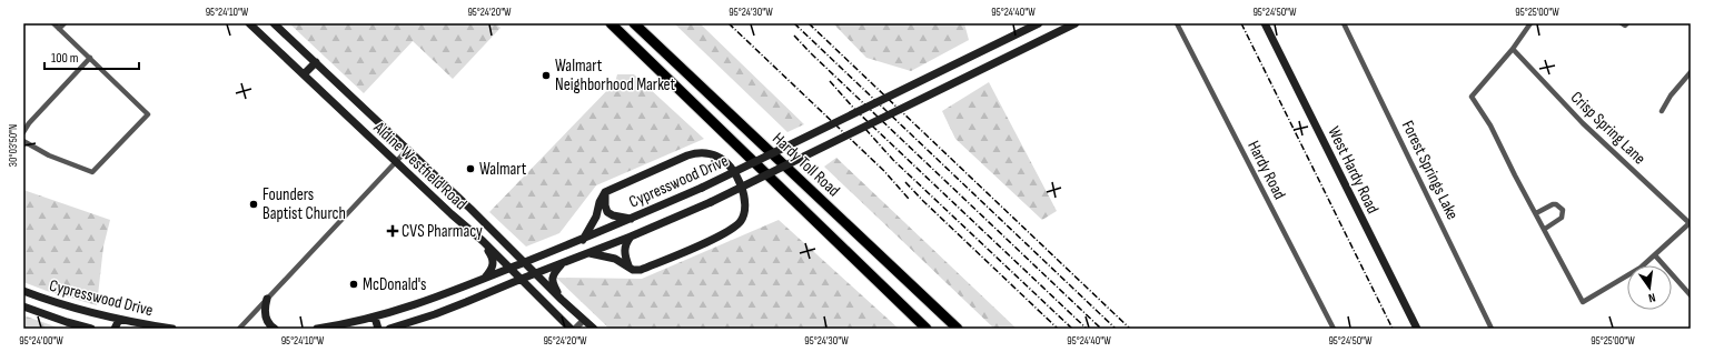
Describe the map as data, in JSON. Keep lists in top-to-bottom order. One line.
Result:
{"streets":{"highway":["Hardy Toll Road"],"main road":["Aldine Westfield Road","West Hardy Road","Cypresswood Drive"],"street":["Crisp Spring Lane","Hardy Road","Forest Springs Lake"]},"crossings":[["Aldine Westfield Road","Cypresswood Drive"]],"places":{"other":["Walmart Neighborhood Market","Walmart","Founders Baptist Church","McDonald's"],"health":["CVS Pharmacy"]},"scale_bar":"100 m","north":"bottom","coordinates":["95°24'10\"W","95°24'20\"W","95°24'30\"W","95°24'40\"W","95°24'50\"W","95°25'00\"W","30°03'50\"N","95°24'00\"W"]}
